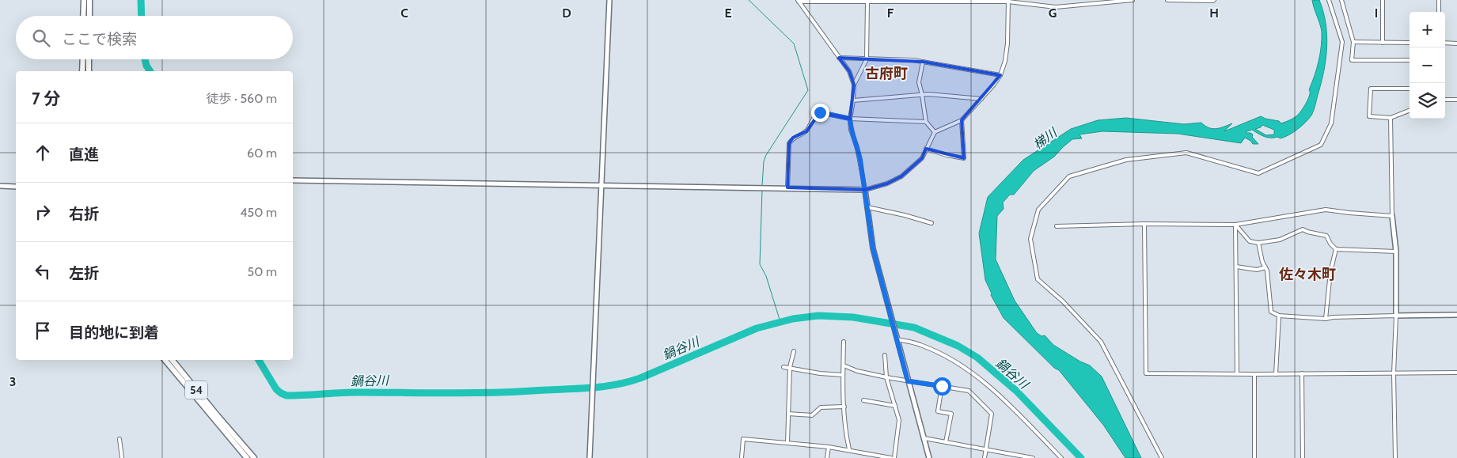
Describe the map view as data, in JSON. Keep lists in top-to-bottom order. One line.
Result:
{"streets":{"main road":["54"]},"districts":["古府町","佐々木町"],"water":["梯川","鍋谷川"],"page":{"map_buttons":["+","−"],"search":"ここで検索","heading":["7 分","徒歩 · 560 m"],"list":[["直進","60 m"],["右折","450 m"],["左折","50 m"],"目的地に到着"]},"grid":{"columns":["C","D","E","F","G","H","I"],"rows":["3"]}}
